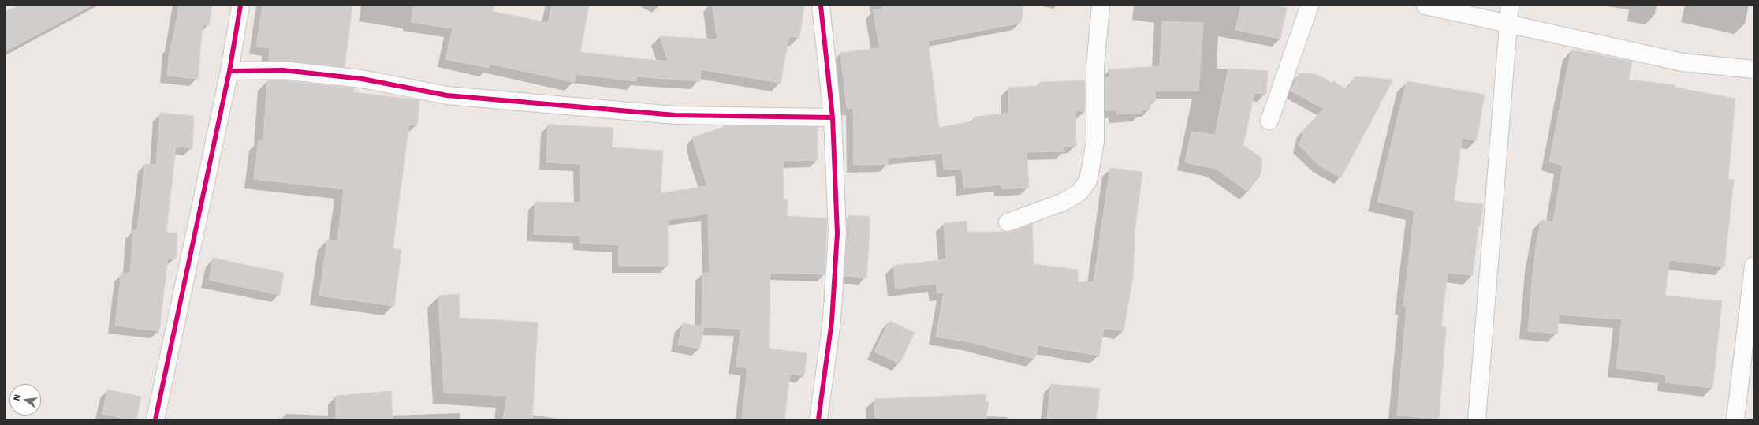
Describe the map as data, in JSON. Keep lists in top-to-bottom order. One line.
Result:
{"north":"left"}
